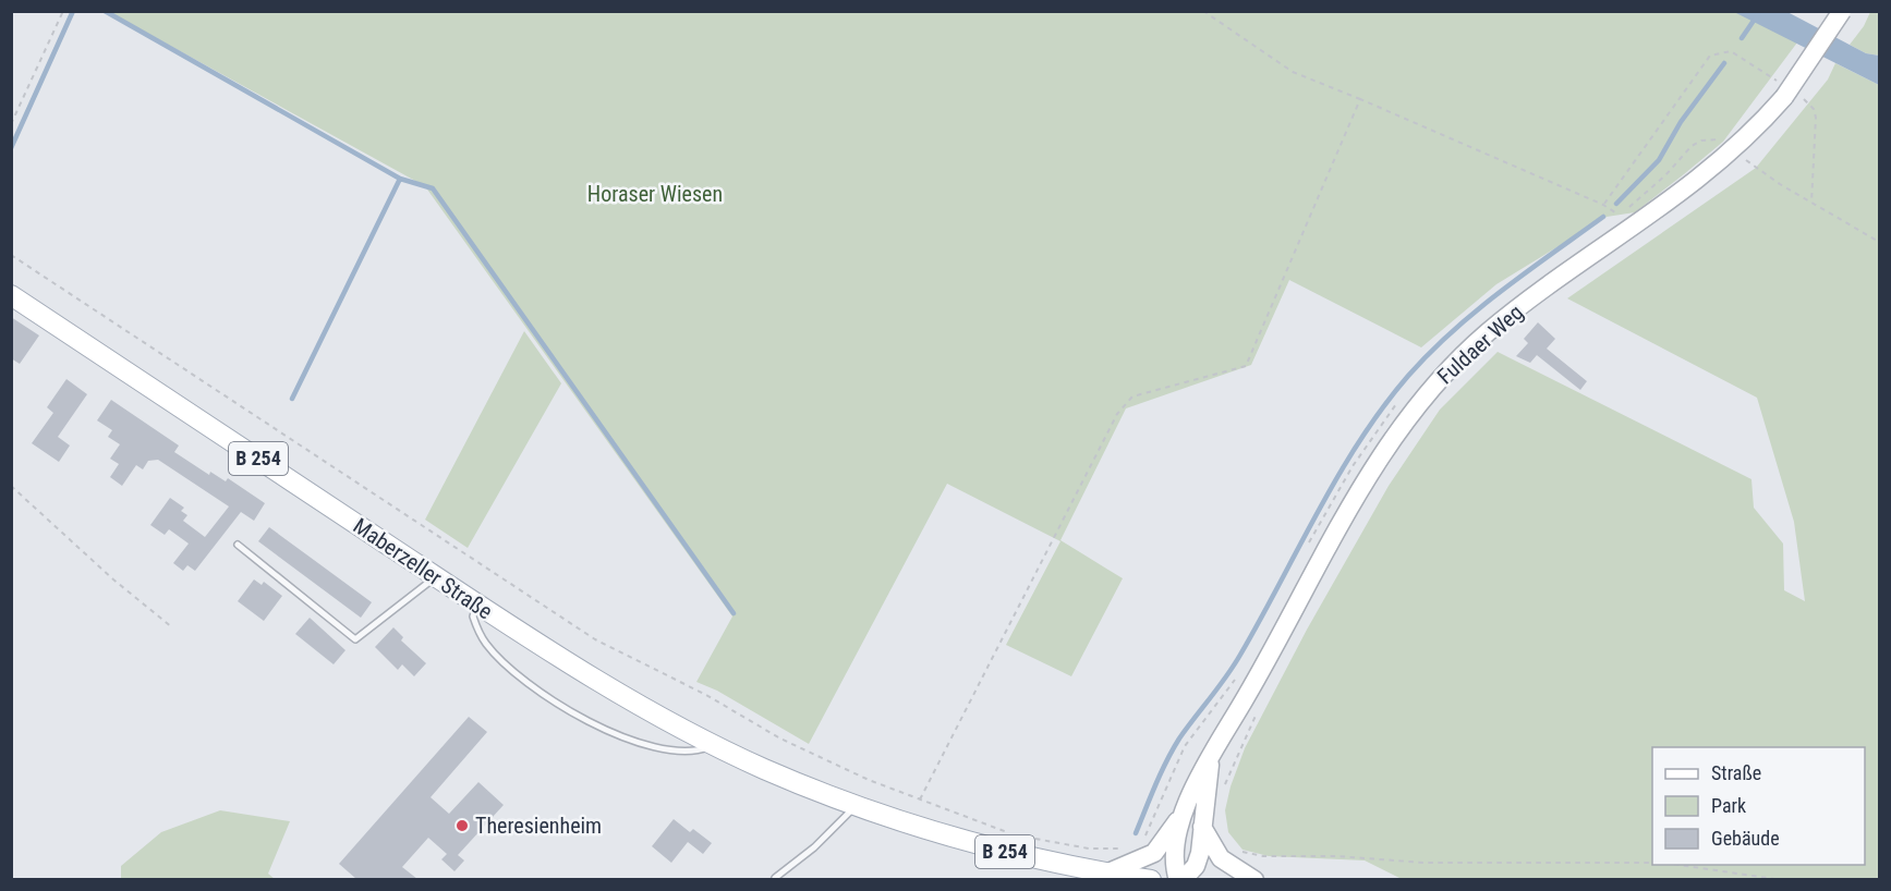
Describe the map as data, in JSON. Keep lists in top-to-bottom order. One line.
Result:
{"streets":{"main road":["Fuldaer Weg","B 254","Maberzeller Straße"]},"parks":["Horaser Wiesen"],"places":["Theresienheim"],"legend":["Straße","Park","Gebäude"]}
